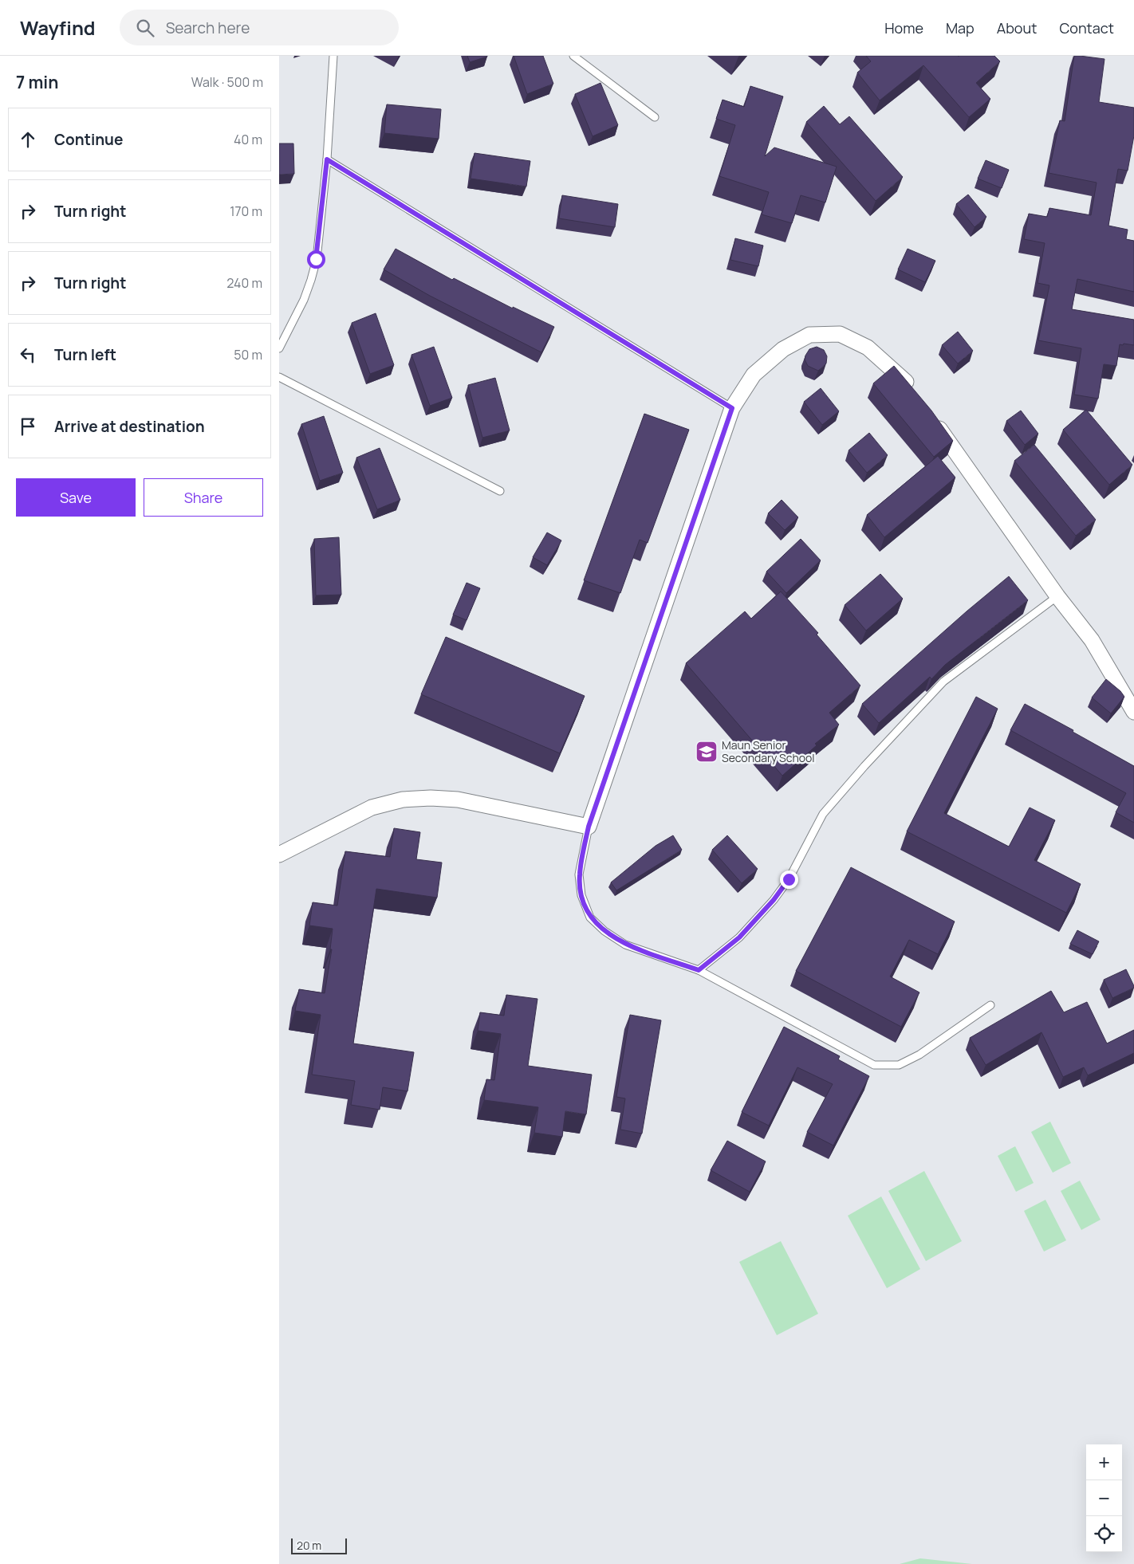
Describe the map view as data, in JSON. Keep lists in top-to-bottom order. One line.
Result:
{"places":{"school or university":["Maun Senior Secondary School"]},"scale_bar":"20 m","page":{"header":"Wayfind","search":"Search here","nav":["Home","Map","About","Contact"],"heading":["7 min","Walk · 500 m"],"list":[["Continue","40 m"],["Turn right","170 m"],["Turn right","240 m"],["Turn left","50 m"],"Arrive at destination"],"buttons":["Save","Share"],"map_buttons":["+","−"],"scale":"20 m"}}
